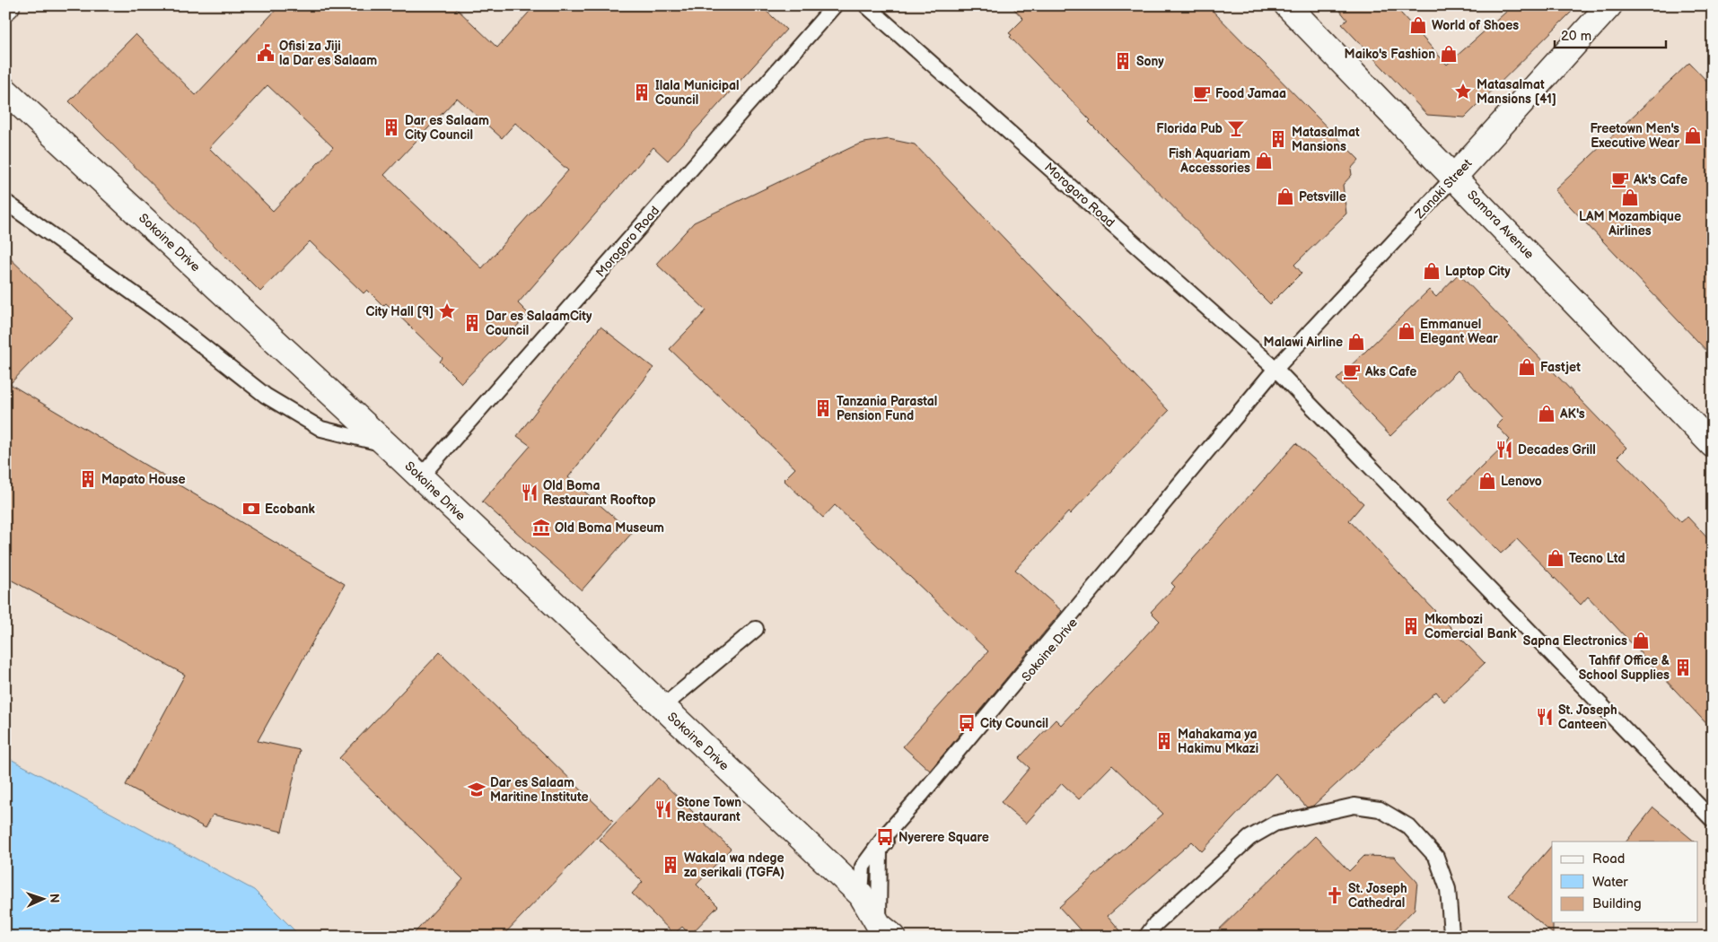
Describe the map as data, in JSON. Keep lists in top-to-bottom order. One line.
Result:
{"streets":{"street":["Zanaki Street","Samora Avenue","Sokoine Drive"],"lane":["Morogoro Road"]},"crossings":[["Zanaki Street","Morogoro Road"],["Zanaki Street","Samora Avenue"],["Morogoro Road","Sokoine Drive"]],"places":{"shop":["World of Shoes","Maiko's Fashion","Freetown Men's Executive Wear","Fish Aquariam Accessories","Petsville","LAM Mozambique Airlines","Laptop City","Emmanuel Elegant Wear","Malawi Airline","Fastjet","AK's","Lenovo","Tecno Ltd","Sapna Electronics"],"public building":["Ofisi za Jiji la Dar es Salaam"],"building":["Sony","Ilala Municipal Council","Dar es Salaam City Council","Matasalmat Mansions","Dar es SalaamCity Council","Tanzania Parastal Pension Fund","Mapato House","Mkombozi Comercial Bank","Tahfif Office & School Supplies","Mahakama ya Hakimu Mkazi","Wakala wa ndege za serikali (TGFA)"],"place":["Matasalmat Mansions [41]","City Hall [9]"],"cafe":["Food Jamaa","Ak's Cafe","Aks Cafe"],"bar":["Florida Pub"],"restaurant":["Decades Grill","Old Boma Restaurant Rooftop","St. Joseph Canteen","Stone Town Restaurant"],"bank":["Ecobank"],"museum":["Old Boma Museum"],"bus stop":["City Council","Nyerere Square"],"school or university":["Dar es Salaam Maritine Institute"],"church":["St. Joseph Cathedral"]},"legend":["Road","Water","Building"],"scale_bar":"20 m","north":"right"}
